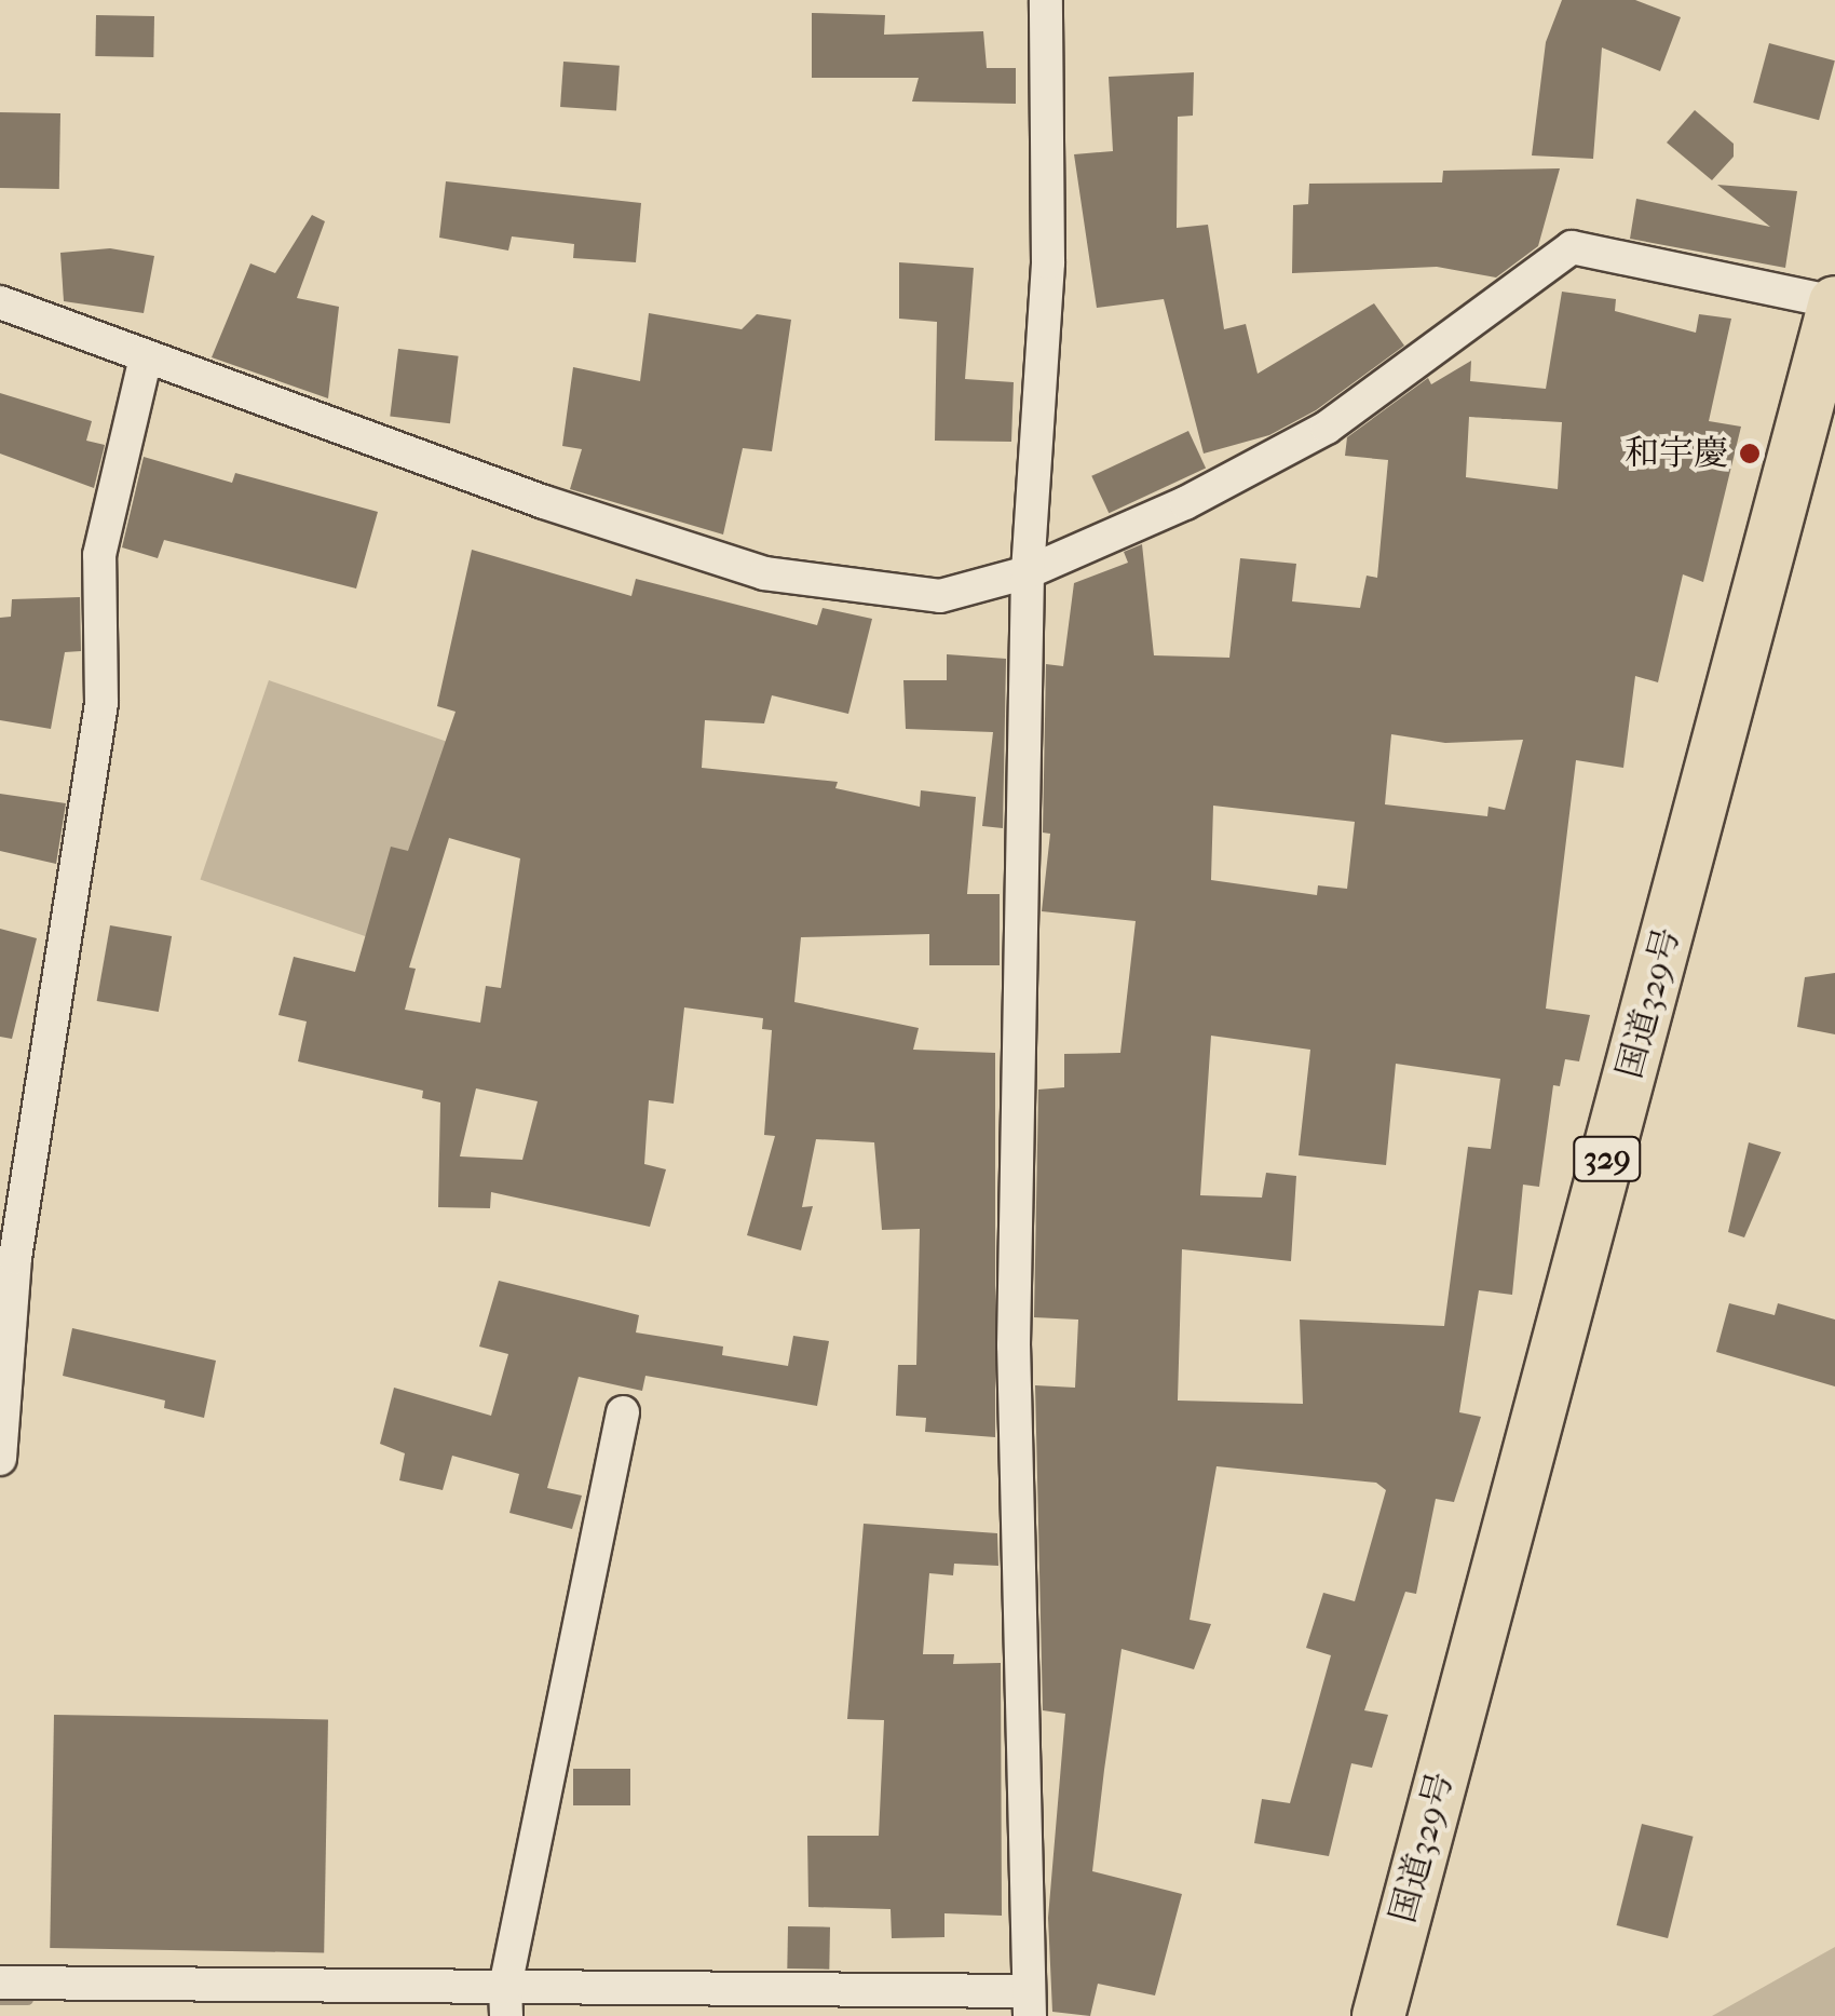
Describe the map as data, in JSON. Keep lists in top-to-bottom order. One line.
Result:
{"streets":{"highway":["国道329号","329"]},"places":["和宇慶"]}
